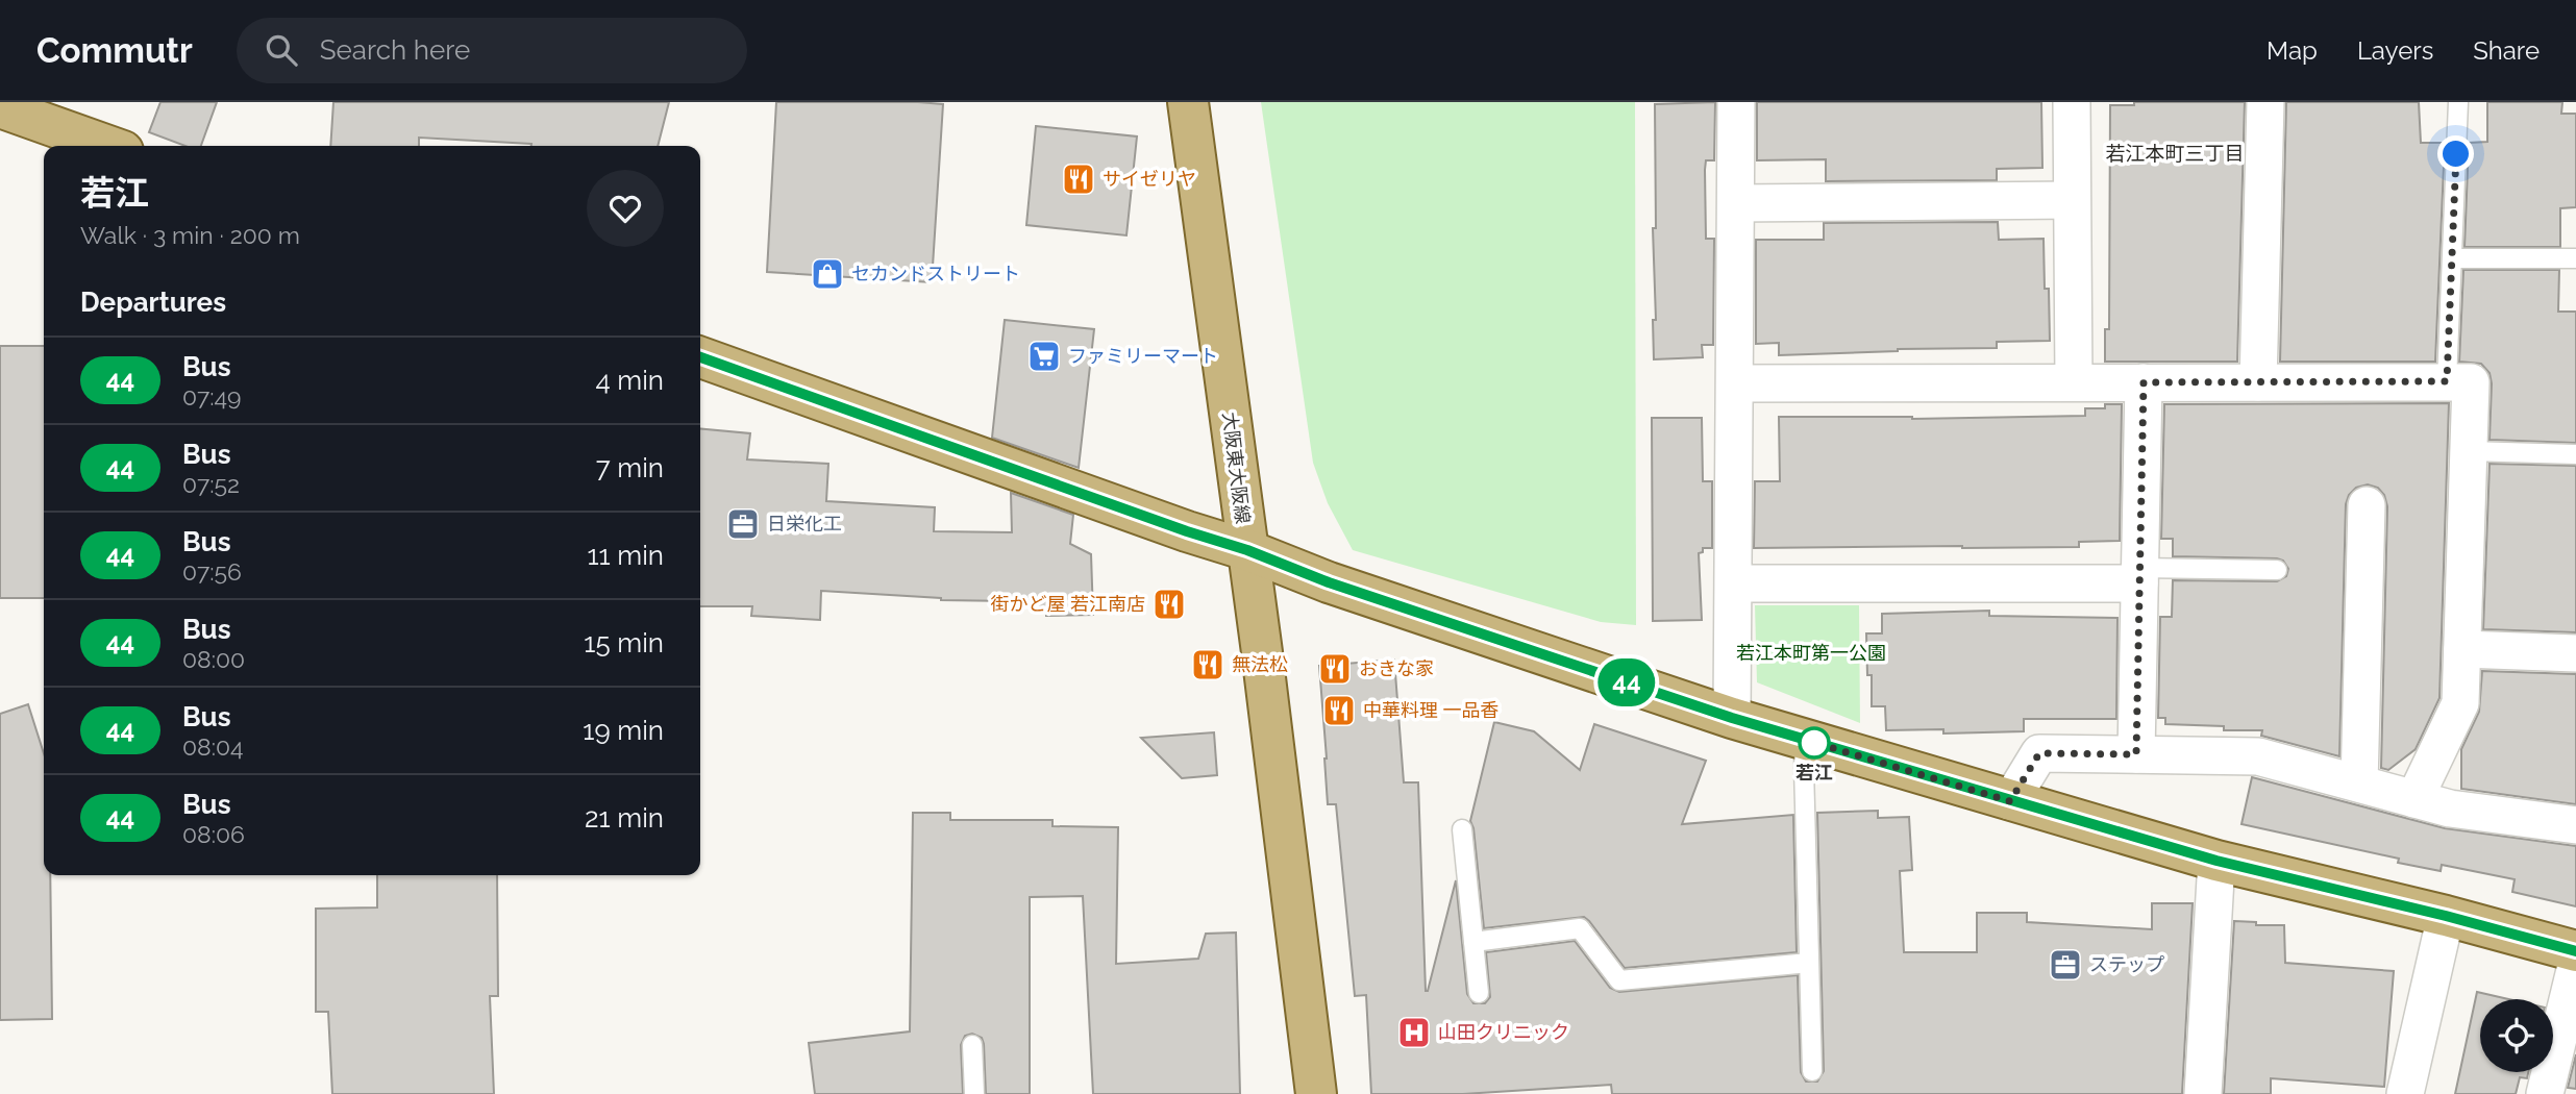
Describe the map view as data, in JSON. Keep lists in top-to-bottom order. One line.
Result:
{"streets":{"main road":["大阪東大阪線"]},"districts":["若江本町三丁目"],"parks":["若江本町第一公園"],"places":{"restaurant":["サイゼリヤ","街かど屋 若江南店","無法松","おきな家","中華料理 一品香"],"shop":["セカンドストリート"],"supermarket":["ファミリーマート"],"office":["日栄化工","ステップ"],"other":["若江"],"hospital":["山田クリニック"]},"lines":["bus line 44"],"page":{"header":"Commutr","search":"Search here","nav":["Map","Layers","Share"],"on_map":"44","heading":[["若江","Walk · 3 min · 200 m"],"Departures"],"list":[{"mark":"44","name":"Bus","note":"07:49","value":"4 min"},{"mark":"44","name":"Bus","note":"07:52","value":"7 min"},{"mark":"44","name":"Bus","note":"07:56","value":"11 min"},{"mark":"44","name":"Bus","note":"08:00","value":"15 min"},{"mark":"44","name":"Bus","note":"08:04","value":"19 min"},{"mark":"44","name":"Bus","note":"08:06","value":"21 min"}]}}
